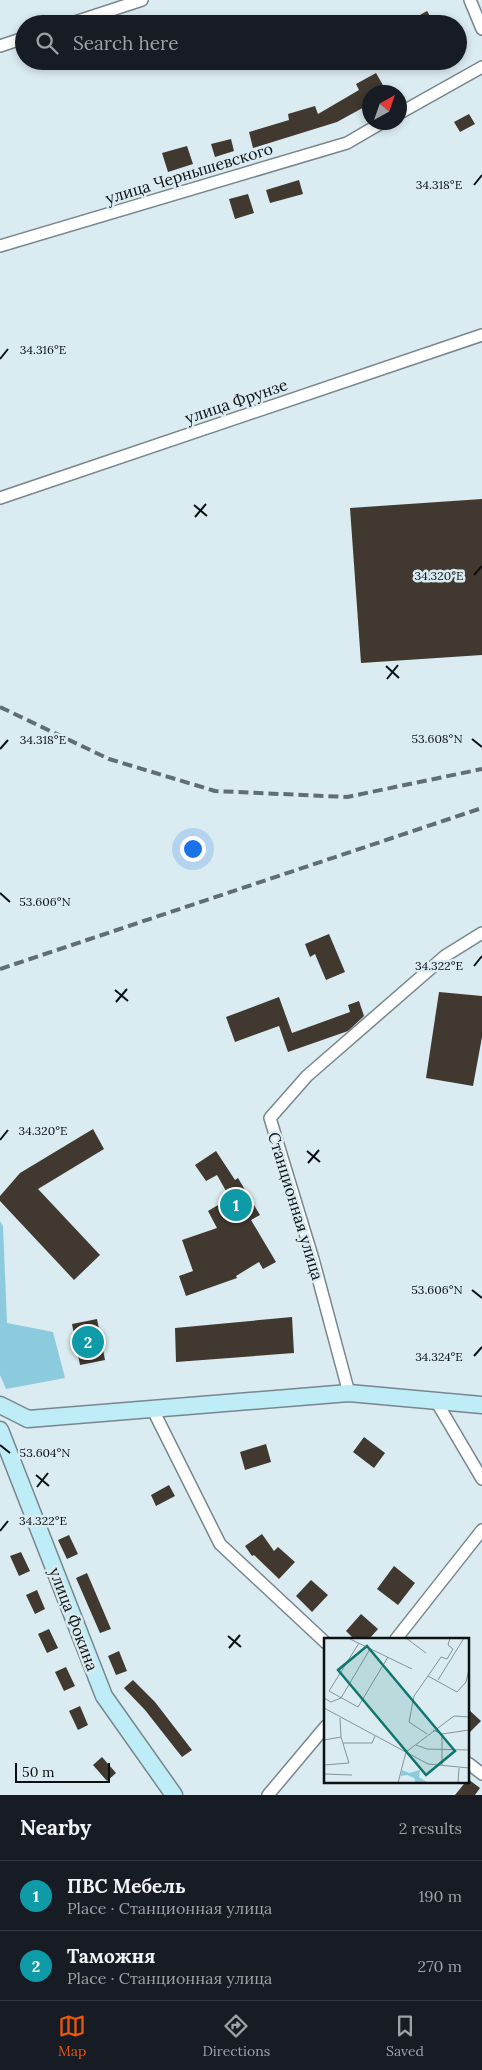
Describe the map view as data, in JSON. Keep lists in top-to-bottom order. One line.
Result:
{"streets":{"street":["улица Чернышевского","улица Фрунзе","Станционная улица","улица Фокина"]},"scale_bar":"50 m","north":"top right","page":{"search":"Search here","pins":["1","2"],"scale":"50 m","heading":["Nearby","2 results"],"list":[{"mark":"1","name":"ПВС Мебель","note":"Place · Станционная улица","value":"190 m"},{"mark":"2","name":"Таможня","note":"Place · Станционная улица","value":"270 m"}],"nav":["Map","Directions","Saved"]},"coordinates":["34.318°E","34.316°E","34.320°E","53.608°N","53.606°N","34.322°E","34.324°E","53.604°N"]}
